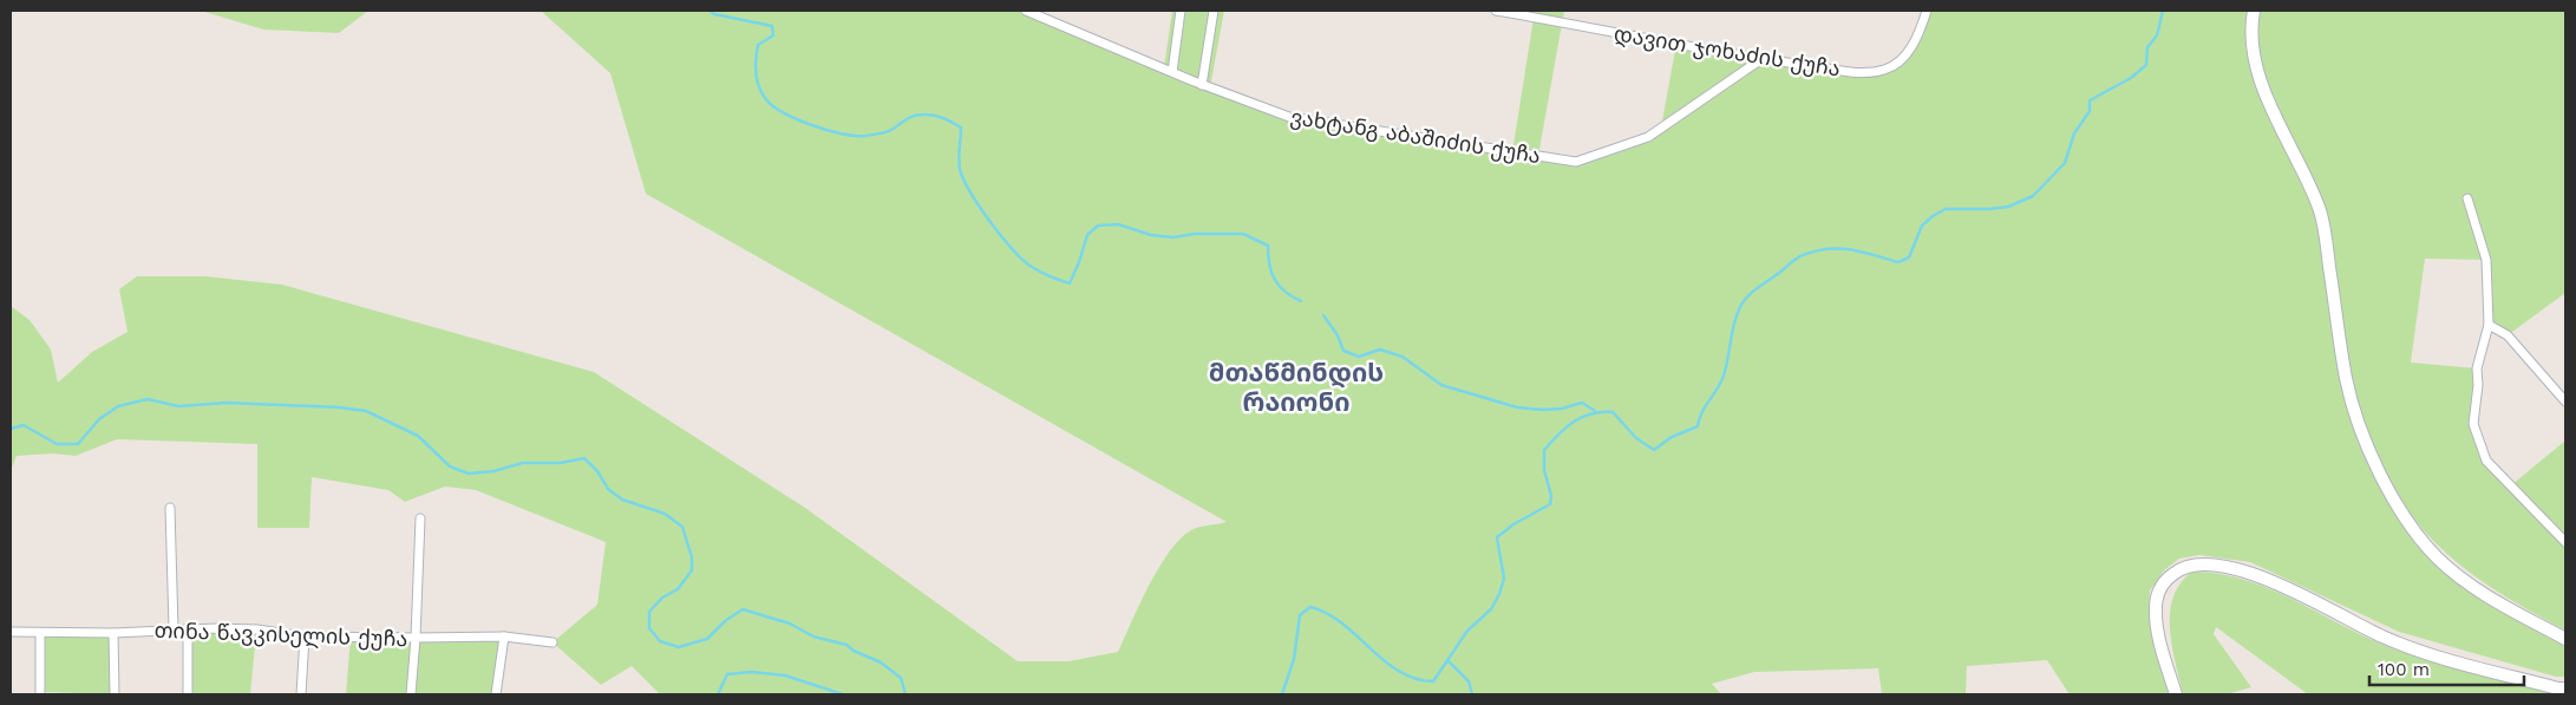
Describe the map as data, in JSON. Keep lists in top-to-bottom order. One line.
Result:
{"streets":{"street":["დავით ჯოხაძის ქუჩა","ვახტანგ აბაშიძის ქუჩა","თინა წავკისელის ქუჩა"]},"crossings":[["დავით ჯოხაძის ქუჩა","ვახტანგ აბაშიძის ქუჩა"]],"districts":["მთაწმინდის რაიონი"],"scale_bar":"100 m"}
